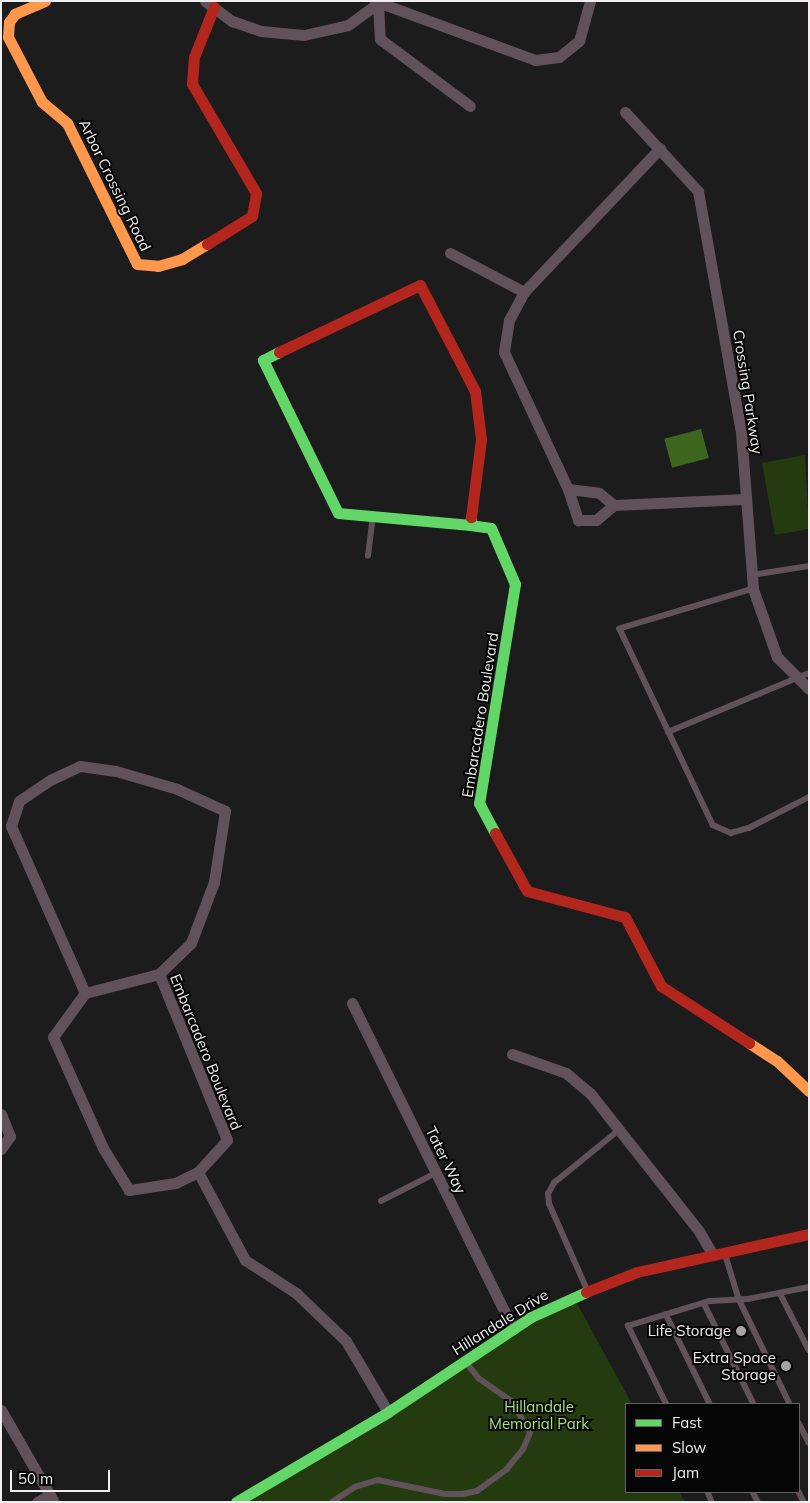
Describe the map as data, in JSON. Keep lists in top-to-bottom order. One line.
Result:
{"streets":{"street":["Arbor Crossing Road","Crossing Parkway","Embarcadero Boulevard","Tater Way","Hillandale Drive"]},"crossings":[["Tater Way","Hillandale Drive"]],"parks":["Hillandale Memorial Park"],"places":["Life Storage","Extra Space Storage"],"legend":["Fast","Slow","Jam"],"scale_bar":"50 m"}
